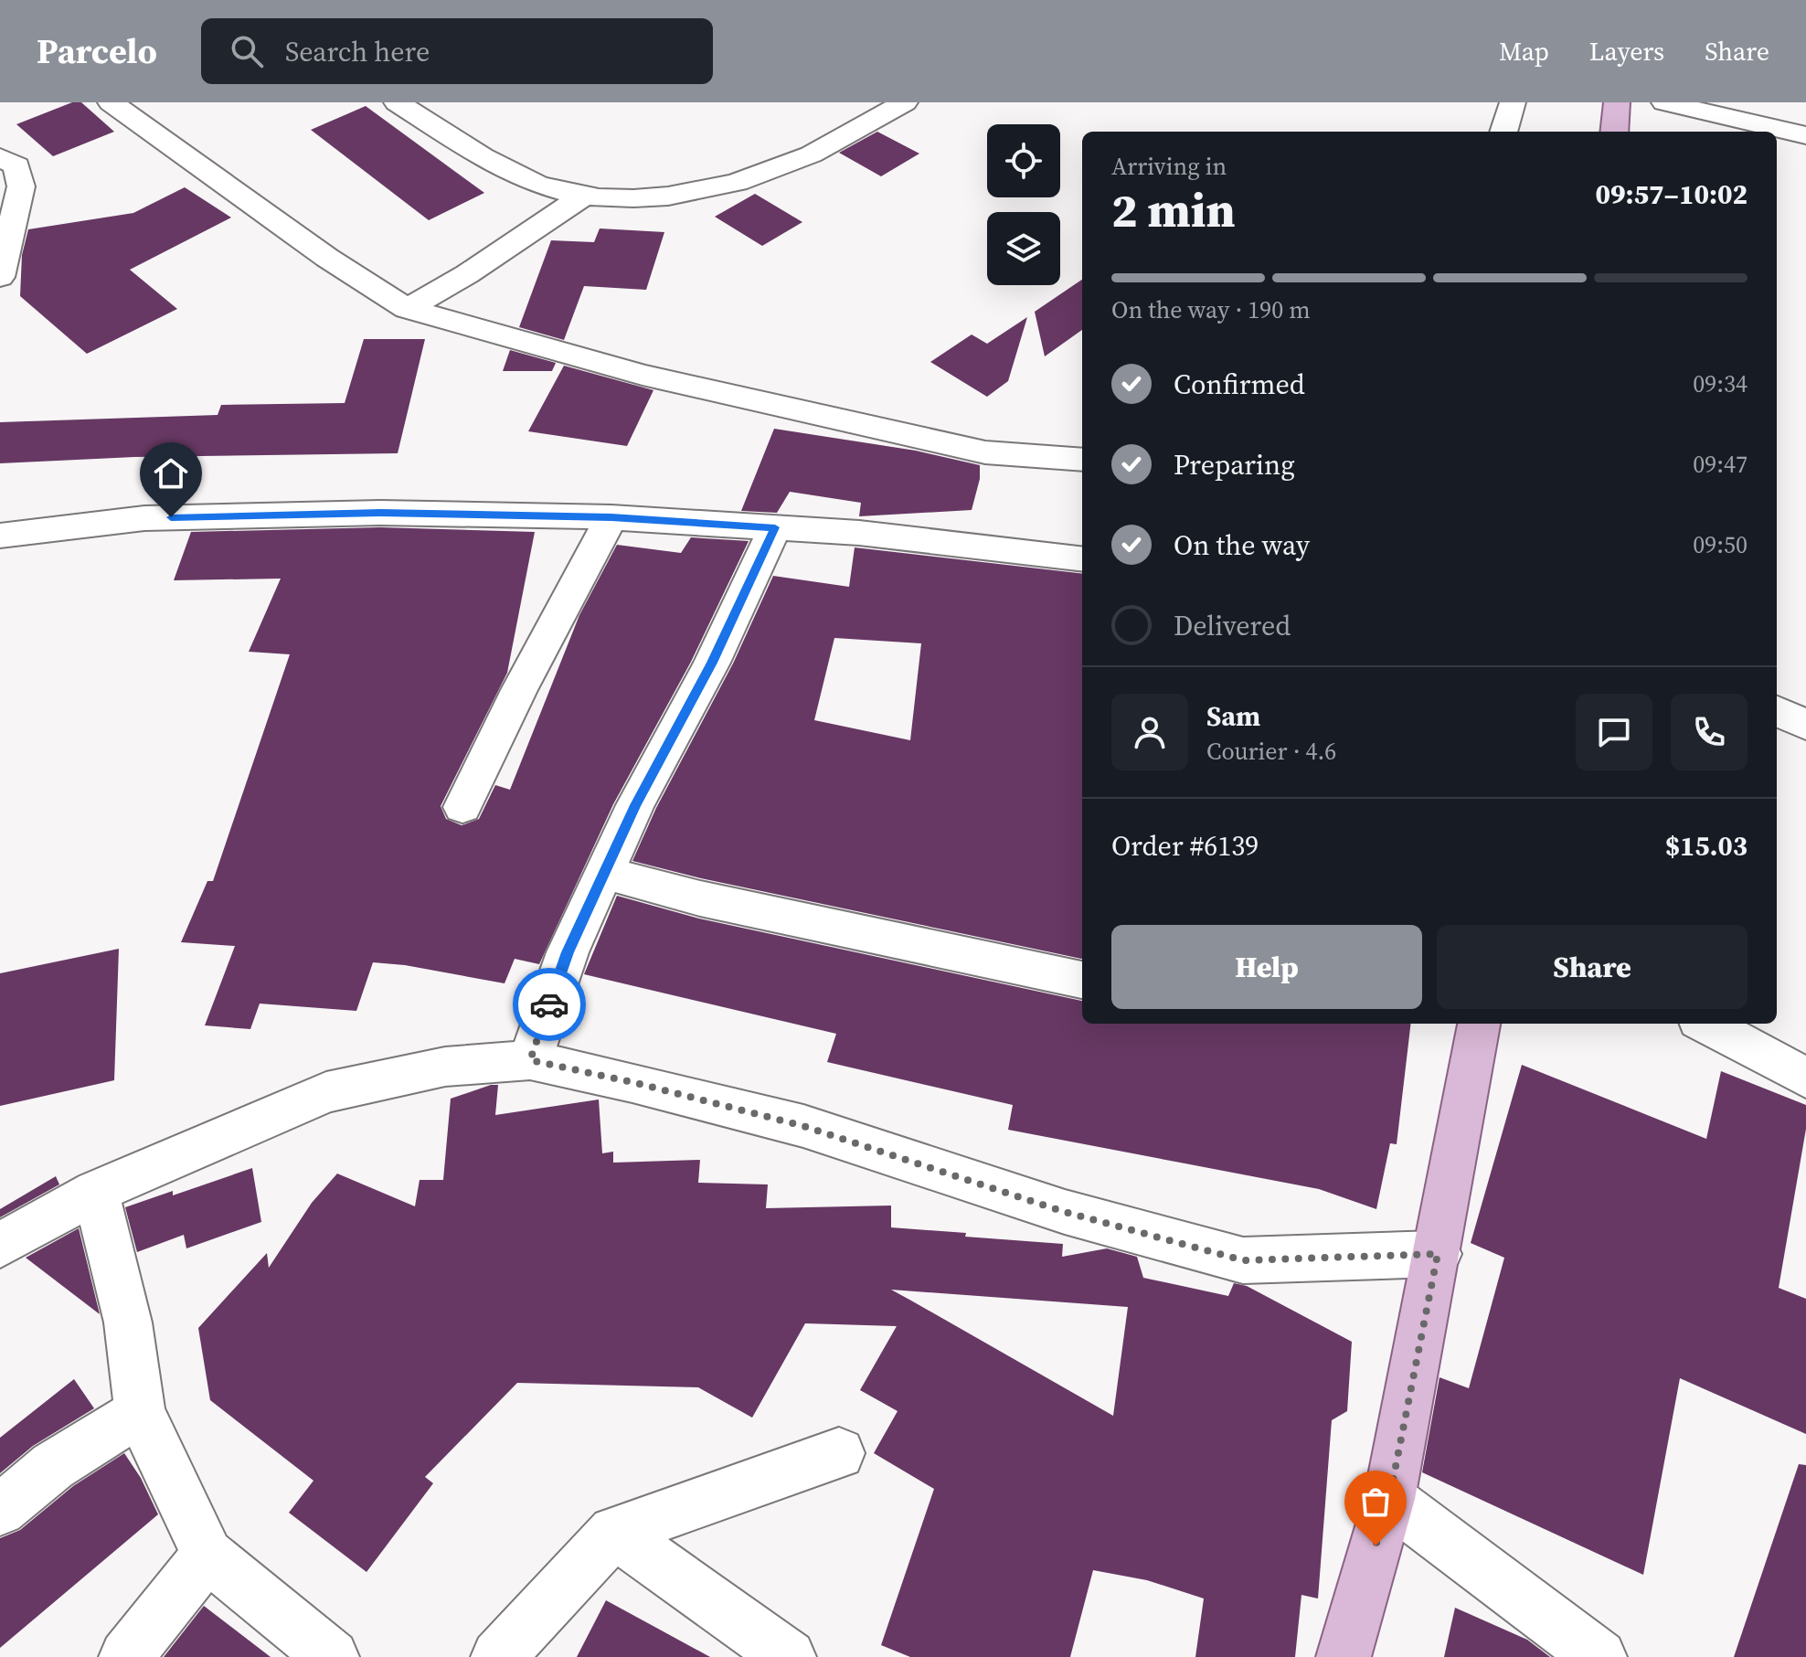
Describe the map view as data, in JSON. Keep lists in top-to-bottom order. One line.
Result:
{"page":{"header":"Parcelo","search":"Search here","nav":["Map","Layers","Share"],"heading":["2 min","Arriving in","09:57–10:02"],"panel":["Sam","Courier · 4.6","Order #6139","$15.03"],"bar":"On the way · 190 m","list":[["Confirmed","09:34"],["Preparing","09:47"],["On the way","09:50"],"Delivered"],"buttons":["Help","Share"]}}
